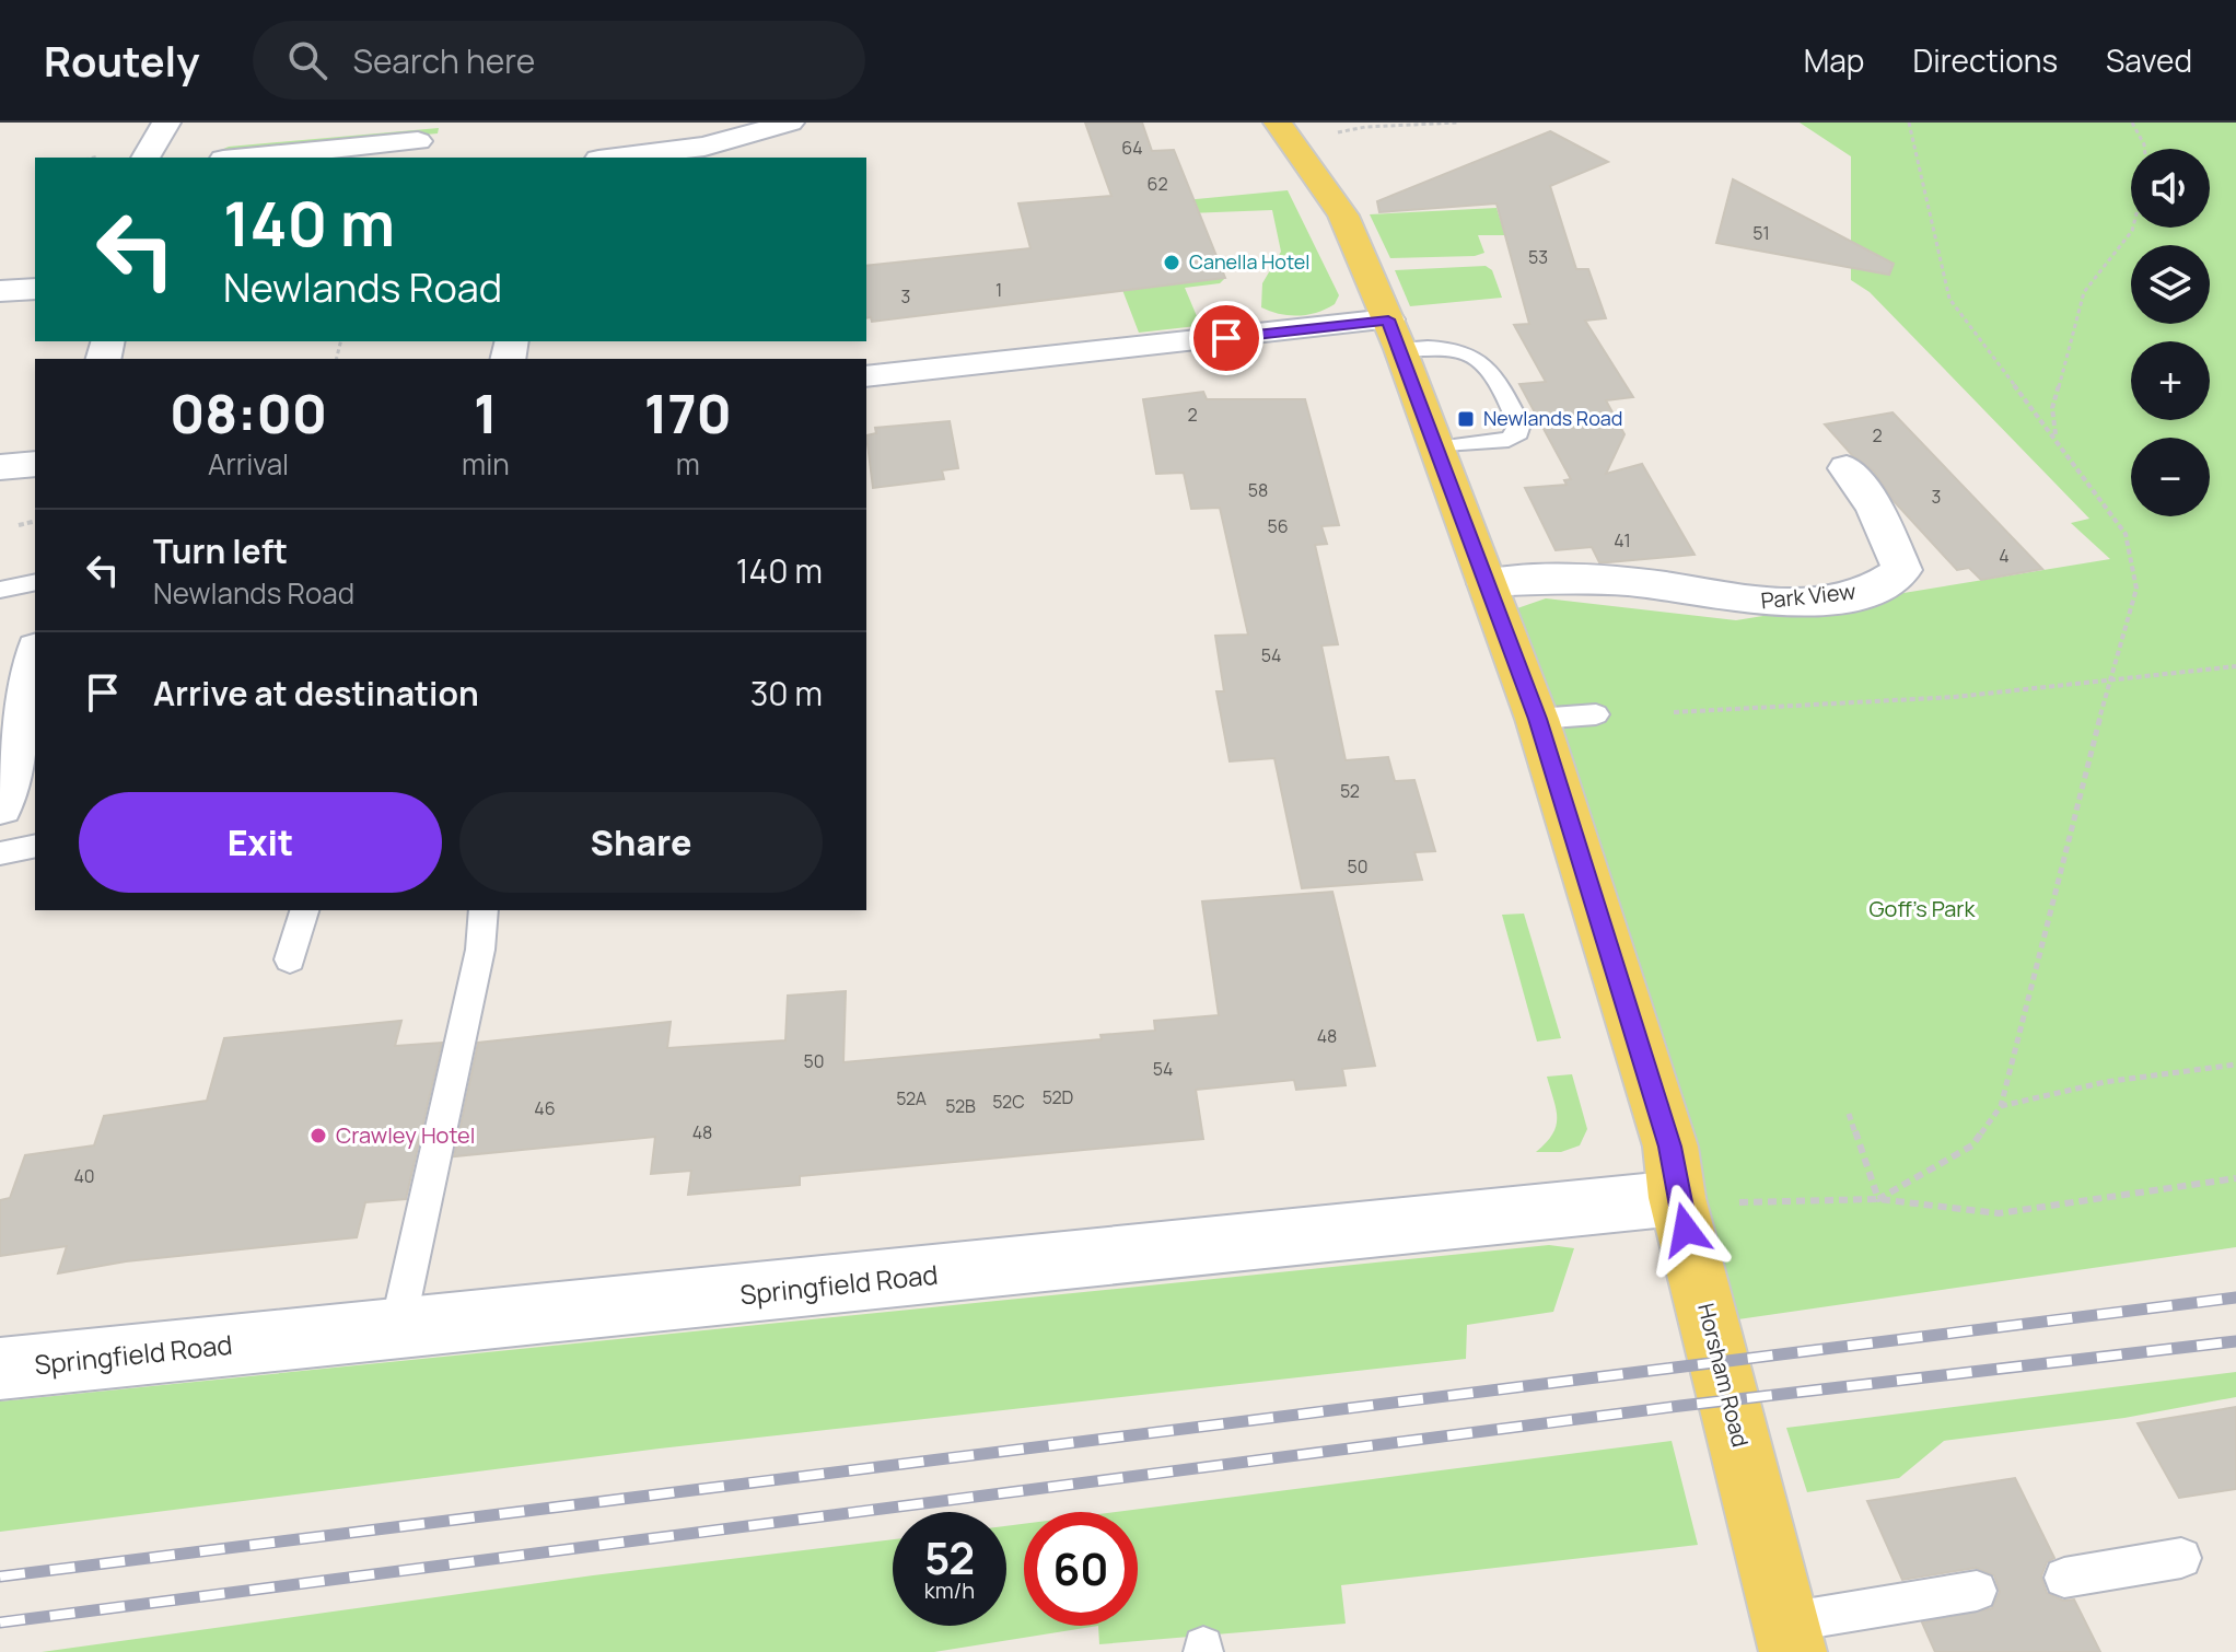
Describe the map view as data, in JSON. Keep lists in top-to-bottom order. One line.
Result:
{"streets":{"main road":["Horsham Road"],"street":["Park View","Springfield Road"]},"crossings":[["Park View","Horsham Road"],["Springfield Road","Horsham Road"]],"parks":["Goff's Park"],"places":{"other":["Canella Hotel","Crawley Hotel"],"transit":["Newlands Road"]},"house_numbers":["64","62","51","53","1","3","2","2","58","3","56","41","4","54","52","50","48","50","54","52D","52A","52C","52B","46","48","40"],"page":{"header":"Routely","search":"Search here","nav":["Map","Directions","Saved"],"map_buttons":["+","−"],"turn":["140 m","Newlands Road"],"eta":["08:00","Arrival","1","min","170","m"],"list":[{"name":"Turn left","note":"Newlands Road","value":"140 m"},{"name":"Arrive at destination","value":"30 m"}],"buttons":["Exit","Share"],"speed":"52 km/h","limit":"60"}}
